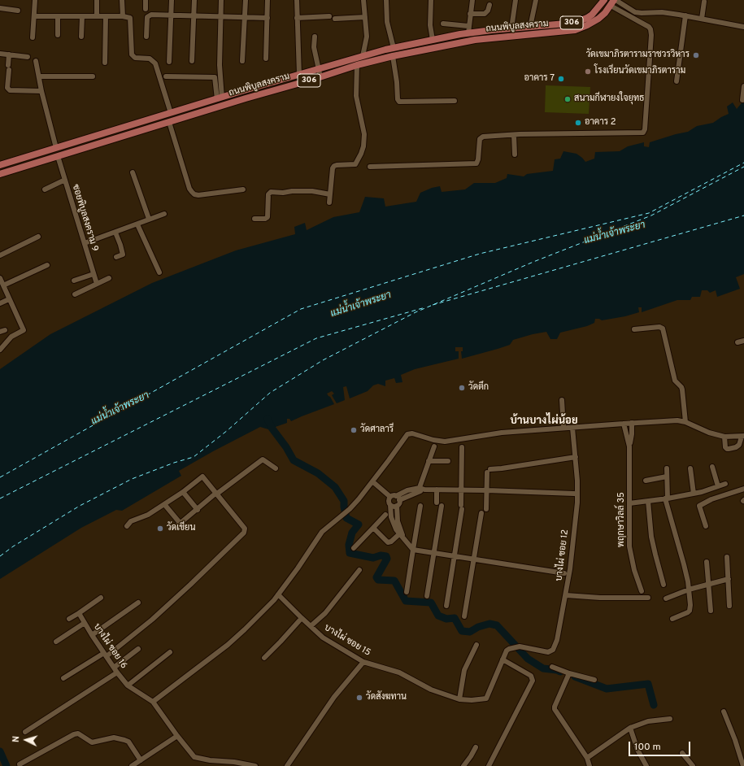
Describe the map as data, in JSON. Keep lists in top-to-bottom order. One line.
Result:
{"streets":{"main road":["306","ถนนพิบูลสงคราม"],"street":["ซอยพิบูลสงคราม 9","พฤกษาวิลล์ 35","บางไผ่ ซอย 12","บางไผ่ ซอย 15","บางไผ่ ซอย 16"]},"crossings":[["ถนนพิบูลสงคราม","ซอยพิบูลสงคราม 9"],["บางไผ่ ซอย 12","บางไผ่ ซอย 15"]],"districts":["บ้านบางไผ่น้อย"],"water":["แม่น้ำเจ้าพระยา"],"places":["วัดเขมาภิรตารามราชวรวิหาร","โรงเรียนวัดเขมาภิรตาราม","อาคาร 7","สนามกีฬายงใจยุทธ","อาคาร 2","วัดตึก","วัดศาลารี","วัดเขียน","วัดสังฆทาน"],"scale_bar":"100 m","north":"left"}
